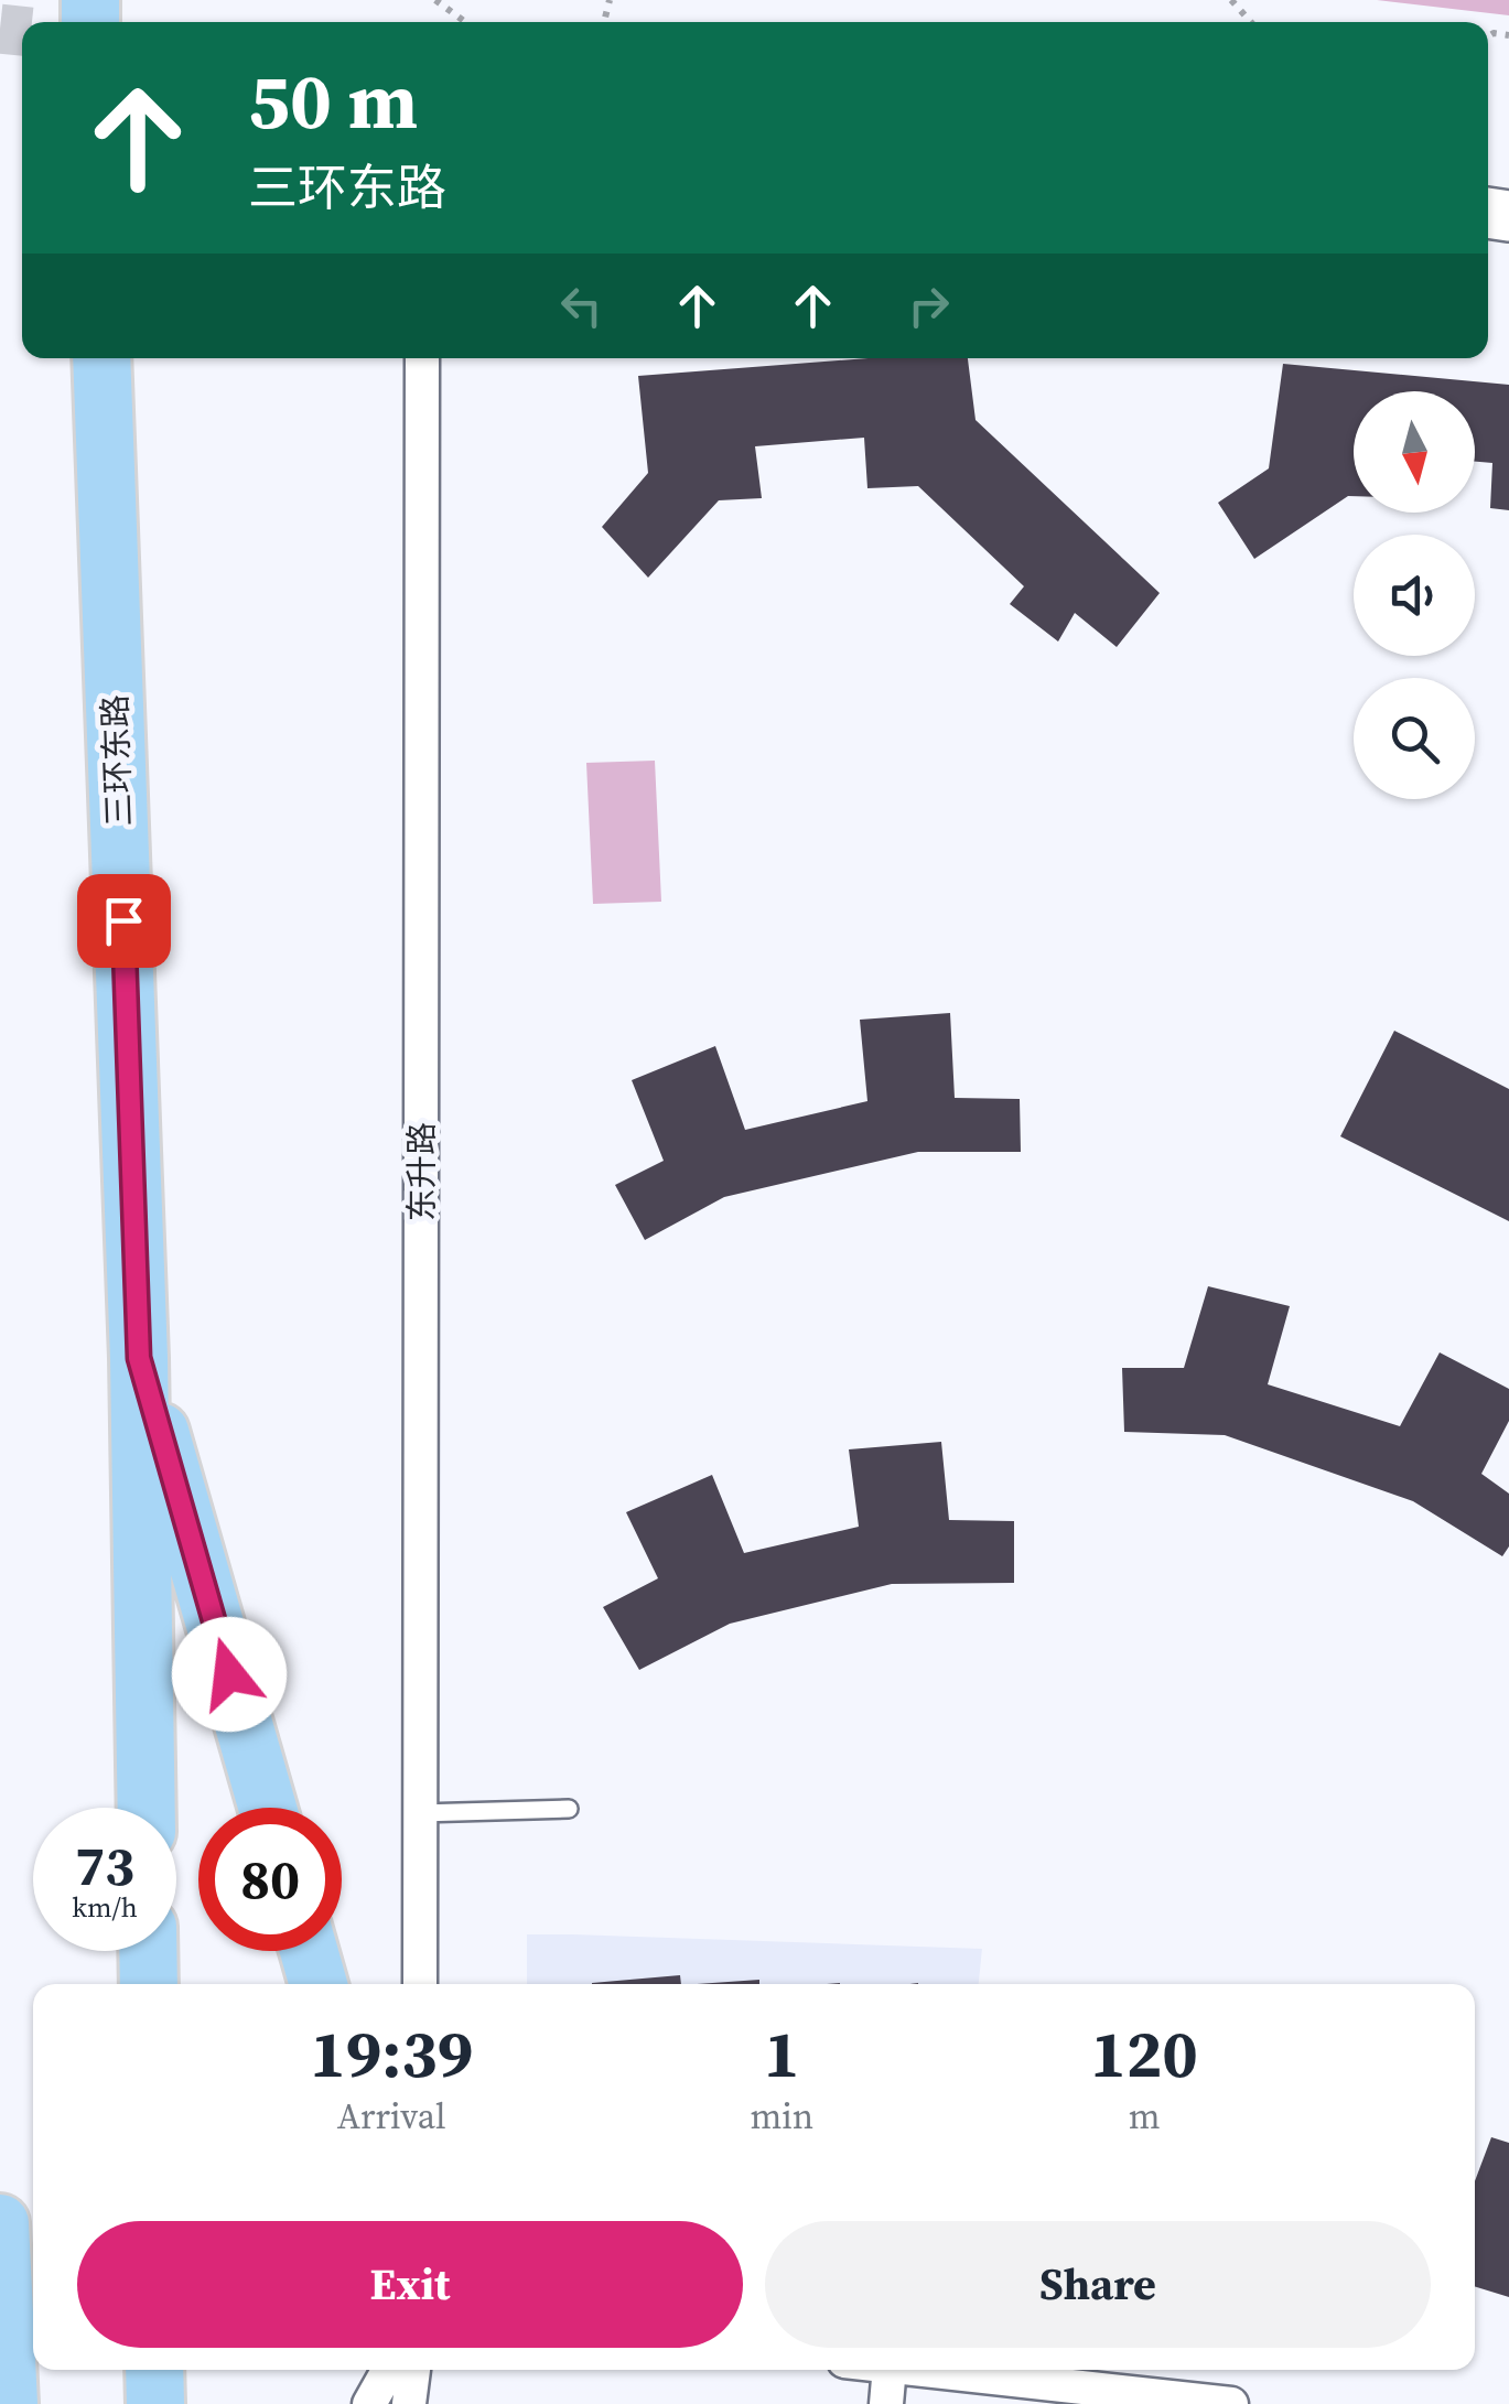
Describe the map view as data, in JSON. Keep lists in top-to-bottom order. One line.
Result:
{"streets":{"highway":["三环东路"],"street":["东升路"]},"north":"bottom","page":{"turn":["50 m","三环东路"],"speed":"73 km/h","limit":"80","eta":["19:39","Arrival","1","min","120","m"],"buttons":["Exit","Share"]}}
